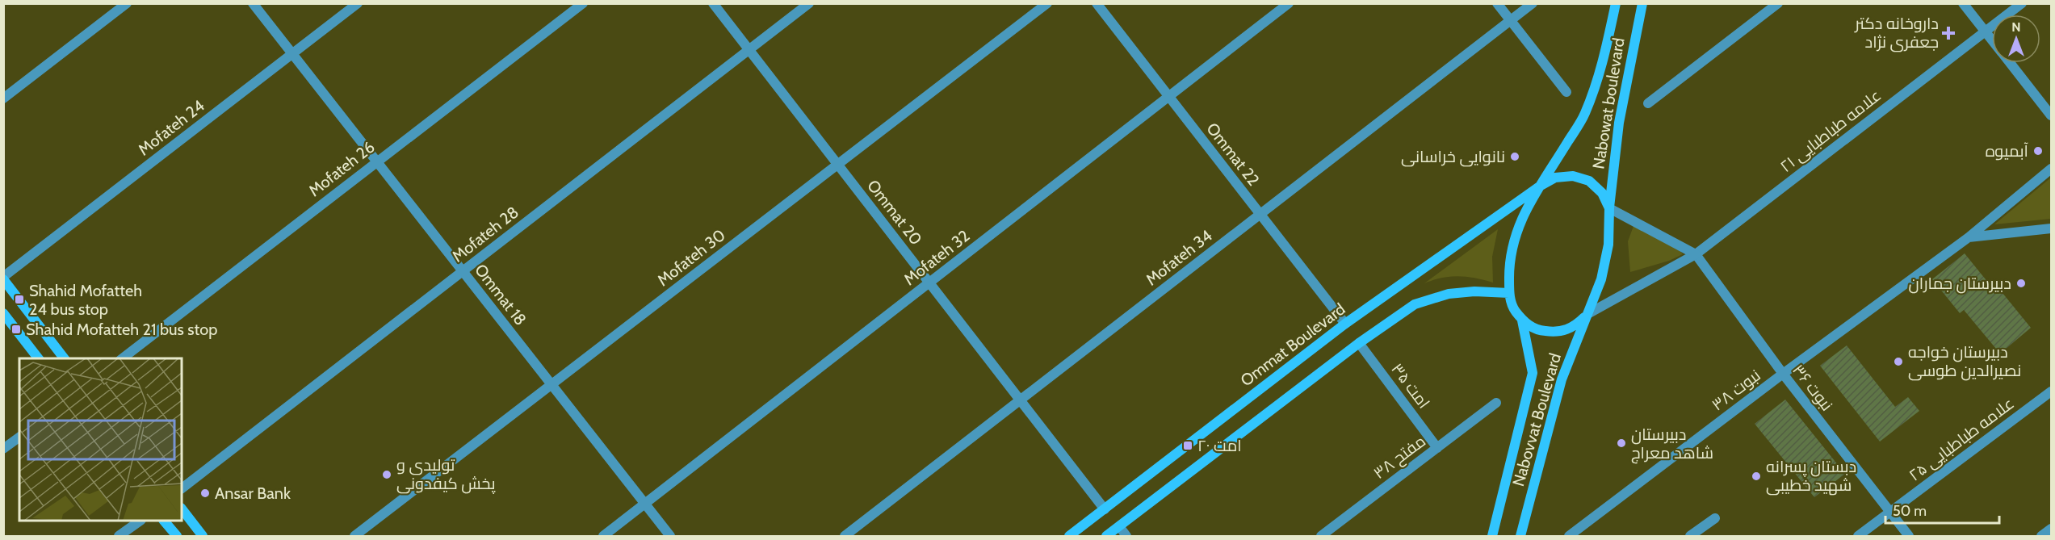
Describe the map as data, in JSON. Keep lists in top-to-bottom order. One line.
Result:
{"streets":{"main road":["Nabowat boulevard","Ommat Boulevard","Nabovvat Boulevard"],"street":["Mofateh 24","علامه طباطبایی ۲۱","Ommat 22","Mofateh 26","Ommat 20","Mofateh 28","Mofateh 30","Mofateh 32","Mofateh 34","Ommat 18","امت ۳۵","نبوت ۳۶","نبوت ۳۸","علامه طباطبایی ۲۵","مفتح ۳۸"]},"crossings":[["Nabowat boulevard","علامه طباطبایی ۲۱"],["Nabowat boulevard","Ommat Boulevard"],["Nabowat boulevard","Nabovvat Boulevard"],["Mofateh 24","Ommat 18"],["علامه طباطبایی ۲۱","Ommat Boulevard"],["علامه طباطبایی ۲۱","نبوت ۳۶"],["علامه طباطبایی ۲۱","Nabovvat Boulevard"],["Ommat 22","Mofateh 32"],["Ommat 22","Mofateh 34"],["Ommat 22","Ommat Boulevard"],["Mofateh 26","Ommat 18"],["Ommat 20","Mofateh 28"],["Ommat 20","Mofateh 30"],["Ommat 20","Mofateh 32"],["Ommat 20","Mofateh 34"],["Ommat 20","Ommat Boulevard"],["Mofateh 28","Ommat 18"],["Mofateh 30","Ommat 18"],["Mofateh 32","Ommat 18"],["Ommat Boulevard","Nabovvat Boulevard"],["امت ۳۵","مفتح ۳۸"],["نبوت ۳۶","نبوت ۳۸"],["نبوت ۳۶","علامه طباطبایی ۲۵"]],"places":{"health":["داروخانه دکتر جعفری نژاد"],"other":["آبمیوه","نانوایی خراسانی","دبیرستان جماران","دبیرستان خواجه نصیرالدین طوسی","دبیرستان شاهد معراج","تولیدی و پخش کیفدونی","دبستان پسرانه شهید خطیبی","Ansar Bank"],"transit":["Shahid Mofatteh 24 bus stop","Shahid Mofatteh 21 bus stop","امت ۲۰"]},"scale_bar":"50 m","north":"top"}
